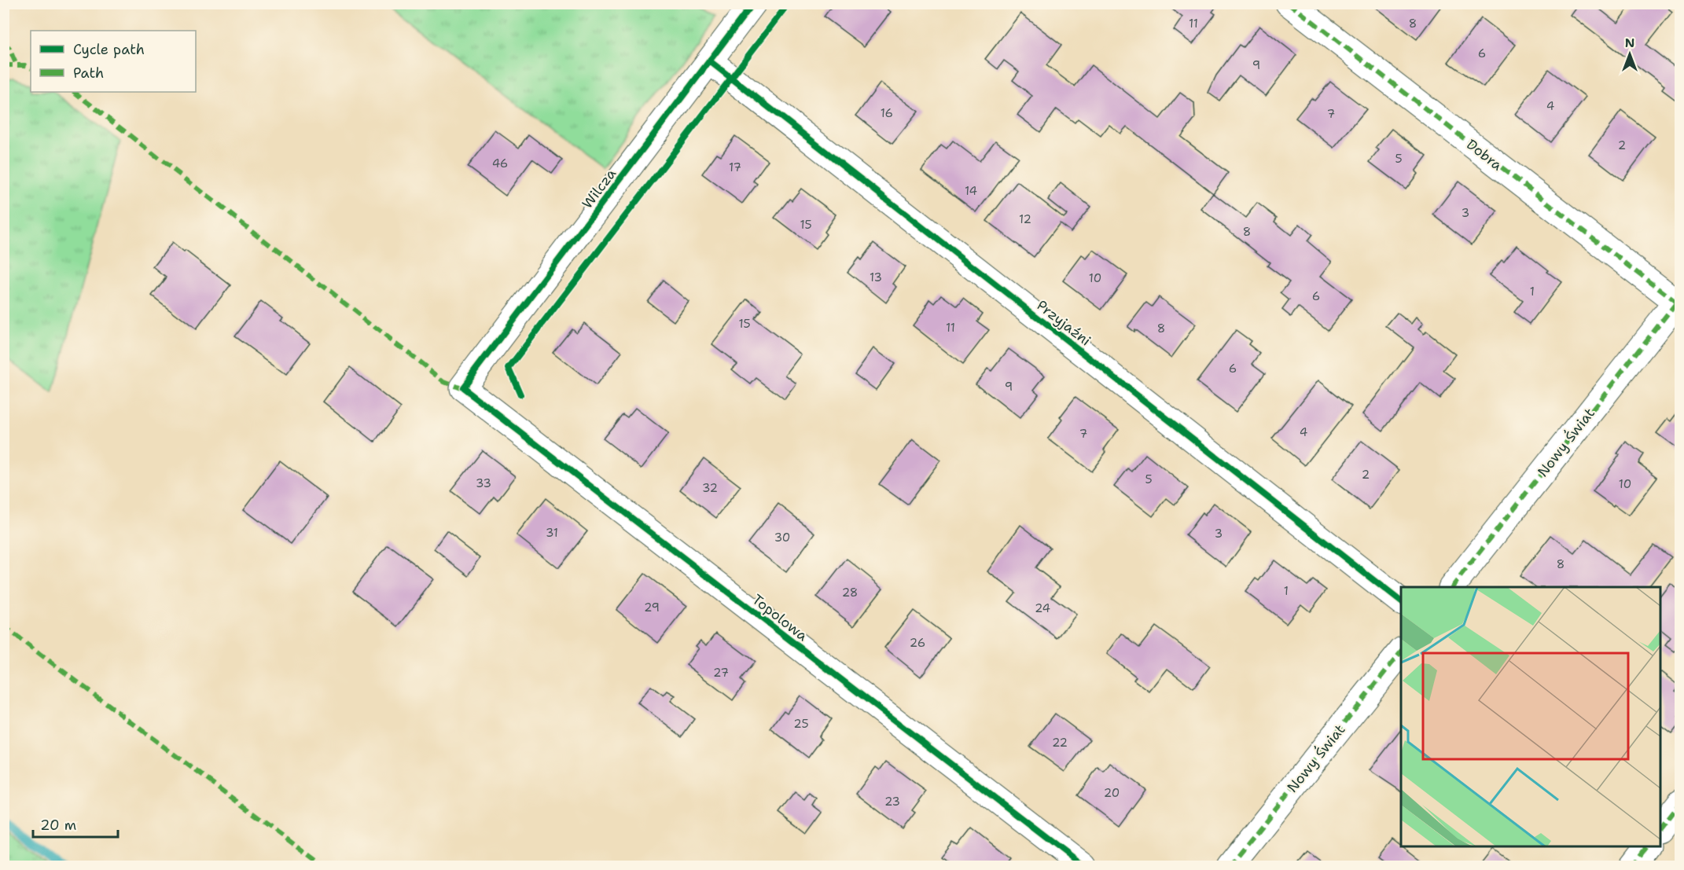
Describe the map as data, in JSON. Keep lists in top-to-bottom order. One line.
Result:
{"streets":{"street":["Dobra","Wilcza","Przyjaźni","Nowy Świat","Topolowa"]},"crossings":[["Dobra","Nowy Świat"],["Wilcza","Przyjaźni"],["Wilcza","Topolowa"]],"house_numbers":["11","8","6","9","4","16","7","2","5","46","17","14","3","12","15","8","13","10","1","6","15","11","8","6","9","4","7","2","5","33","10","32","31","3","30","8","1","28","29","24","26","27","25","22","20","23"],"legend":["Cycle path","Path"],"scale_bar":"20 m","north":"top"}
